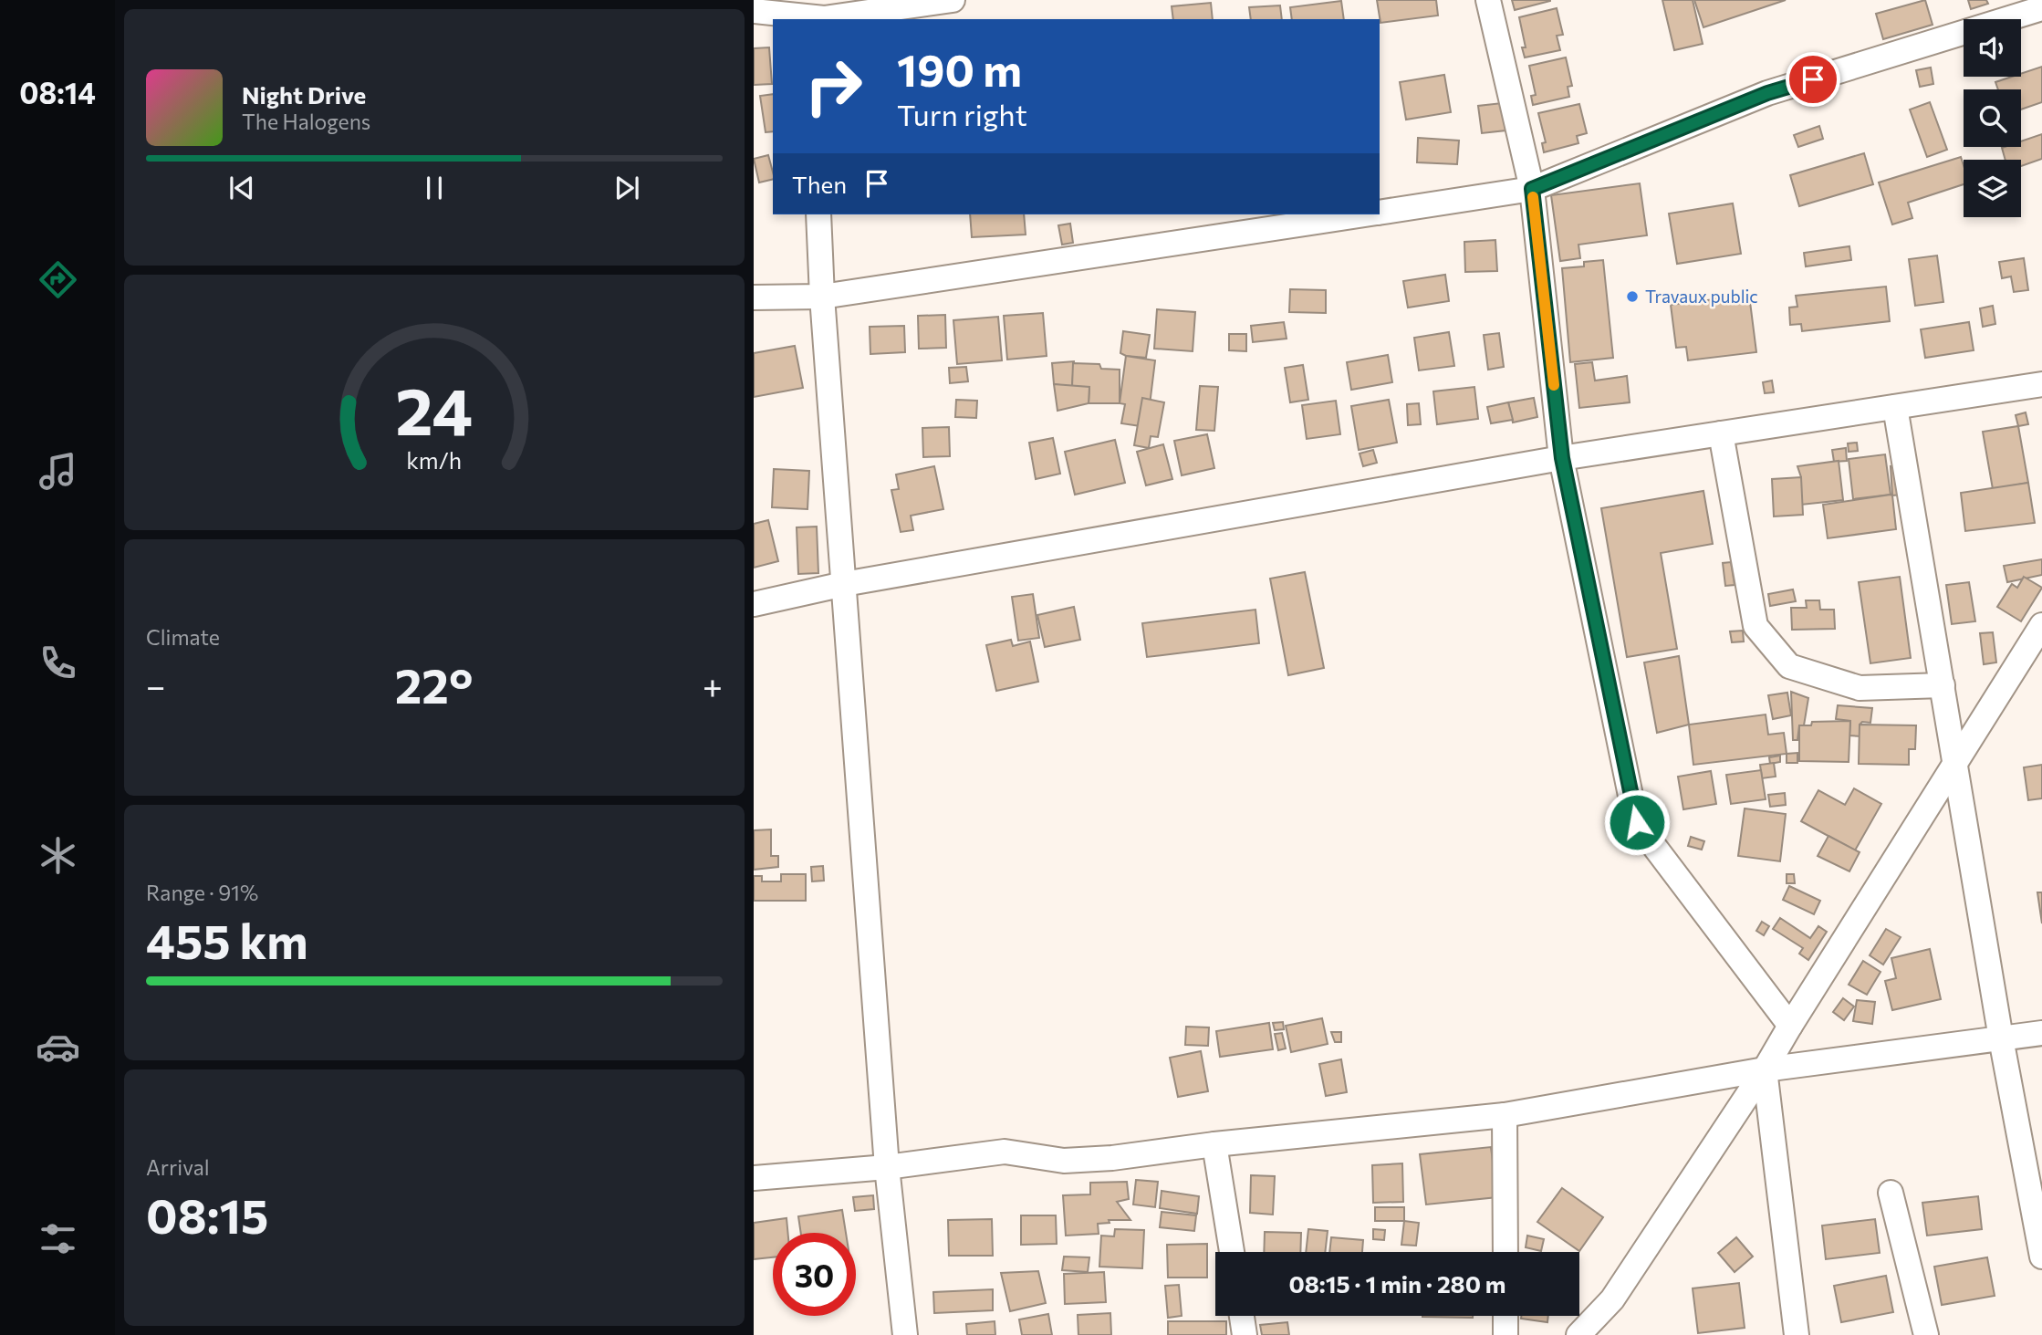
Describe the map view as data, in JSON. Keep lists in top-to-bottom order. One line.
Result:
{"places":["Travaux public"],"page":{"tabs":"08:14","turn":["190 m","Turn right"],"song":["Night Drive","The Halogens"],"then":"Then","tile":["Climate",["Range · 91%","455 km"],["Arrival","08:15"]],"heat":["−","22°","+"],"limit":"30","trip":"08:15 · 1 min · 280 m","gauge":["24","km/h"]}}
